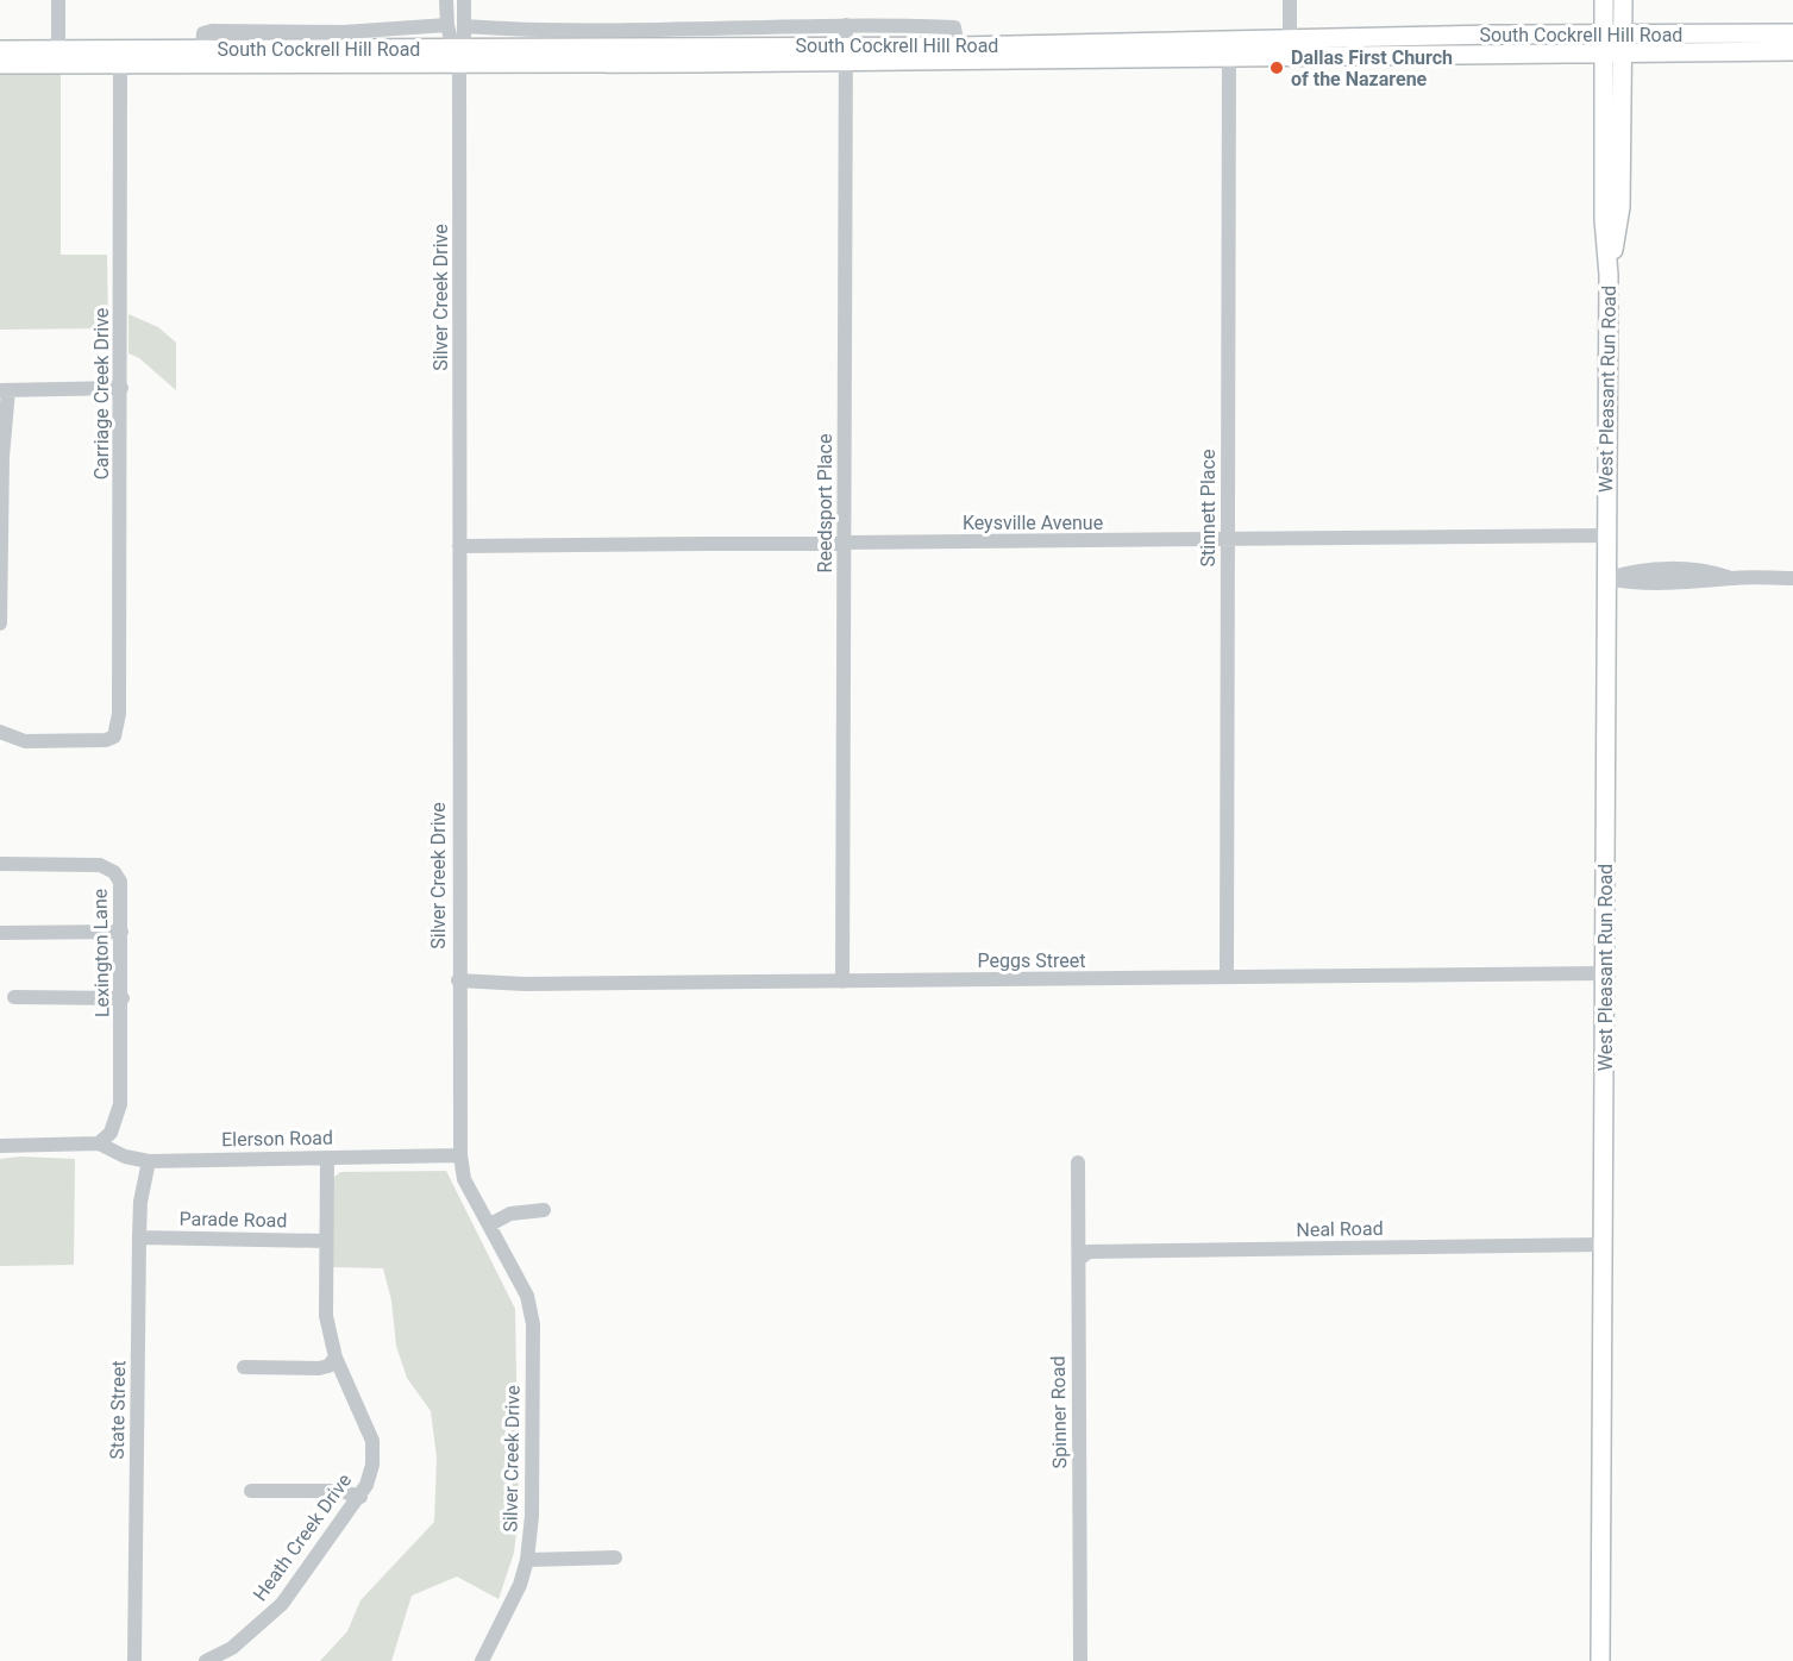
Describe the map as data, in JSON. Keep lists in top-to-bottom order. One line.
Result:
{"streets":{"main road":["South Cockrell Hill Road","West Pleasant Run Road"],"street":["Silver Creek Drive","Carriage Creek Drive","Reedsport Place","Stinnett Place","Keysville Avenue","Lexington Lane","Peggs Street","Elerson Road","Parade Road","Neal Road","State Street","Spinner Road","Heath Creek Drive"]},"crossings":[["South Cockrell Hill Road","Silver Creek Drive"],["South Cockrell Hill Road","West Pleasant Run Road"],["South Cockrell Hill Road","Carriage Creek Drive"],["South Cockrell Hill Road","Reedsport Place"],["South Cockrell Hill Road","Stinnett Place"],["Silver Creek Drive","Keysville Avenue"],["Silver Creek Drive","Peggs Street"],["Silver Creek Drive","Elerson Road"],["West Pleasant Run Road","Keysville Avenue"],["West Pleasant Run Road","Peggs Street"],["West Pleasant Run Road","Neal Road"],["Reedsport Place","Keysville Avenue"],["Reedsport Place","Peggs Street"],["Stinnett Place","Keysville Avenue"],["Stinnett Place","Peggs Street"],["Lexington Lane","Elerson Road"],["Elerson Road","State Street"],["Elerson Road","Heath Creek Drive"],["Parade Road","State Street"],["Parade Road","Heath Creek Drive"],["Neal Road","Spinner Road"]],"places":["Dallas First Church of the Nazarene"]}
